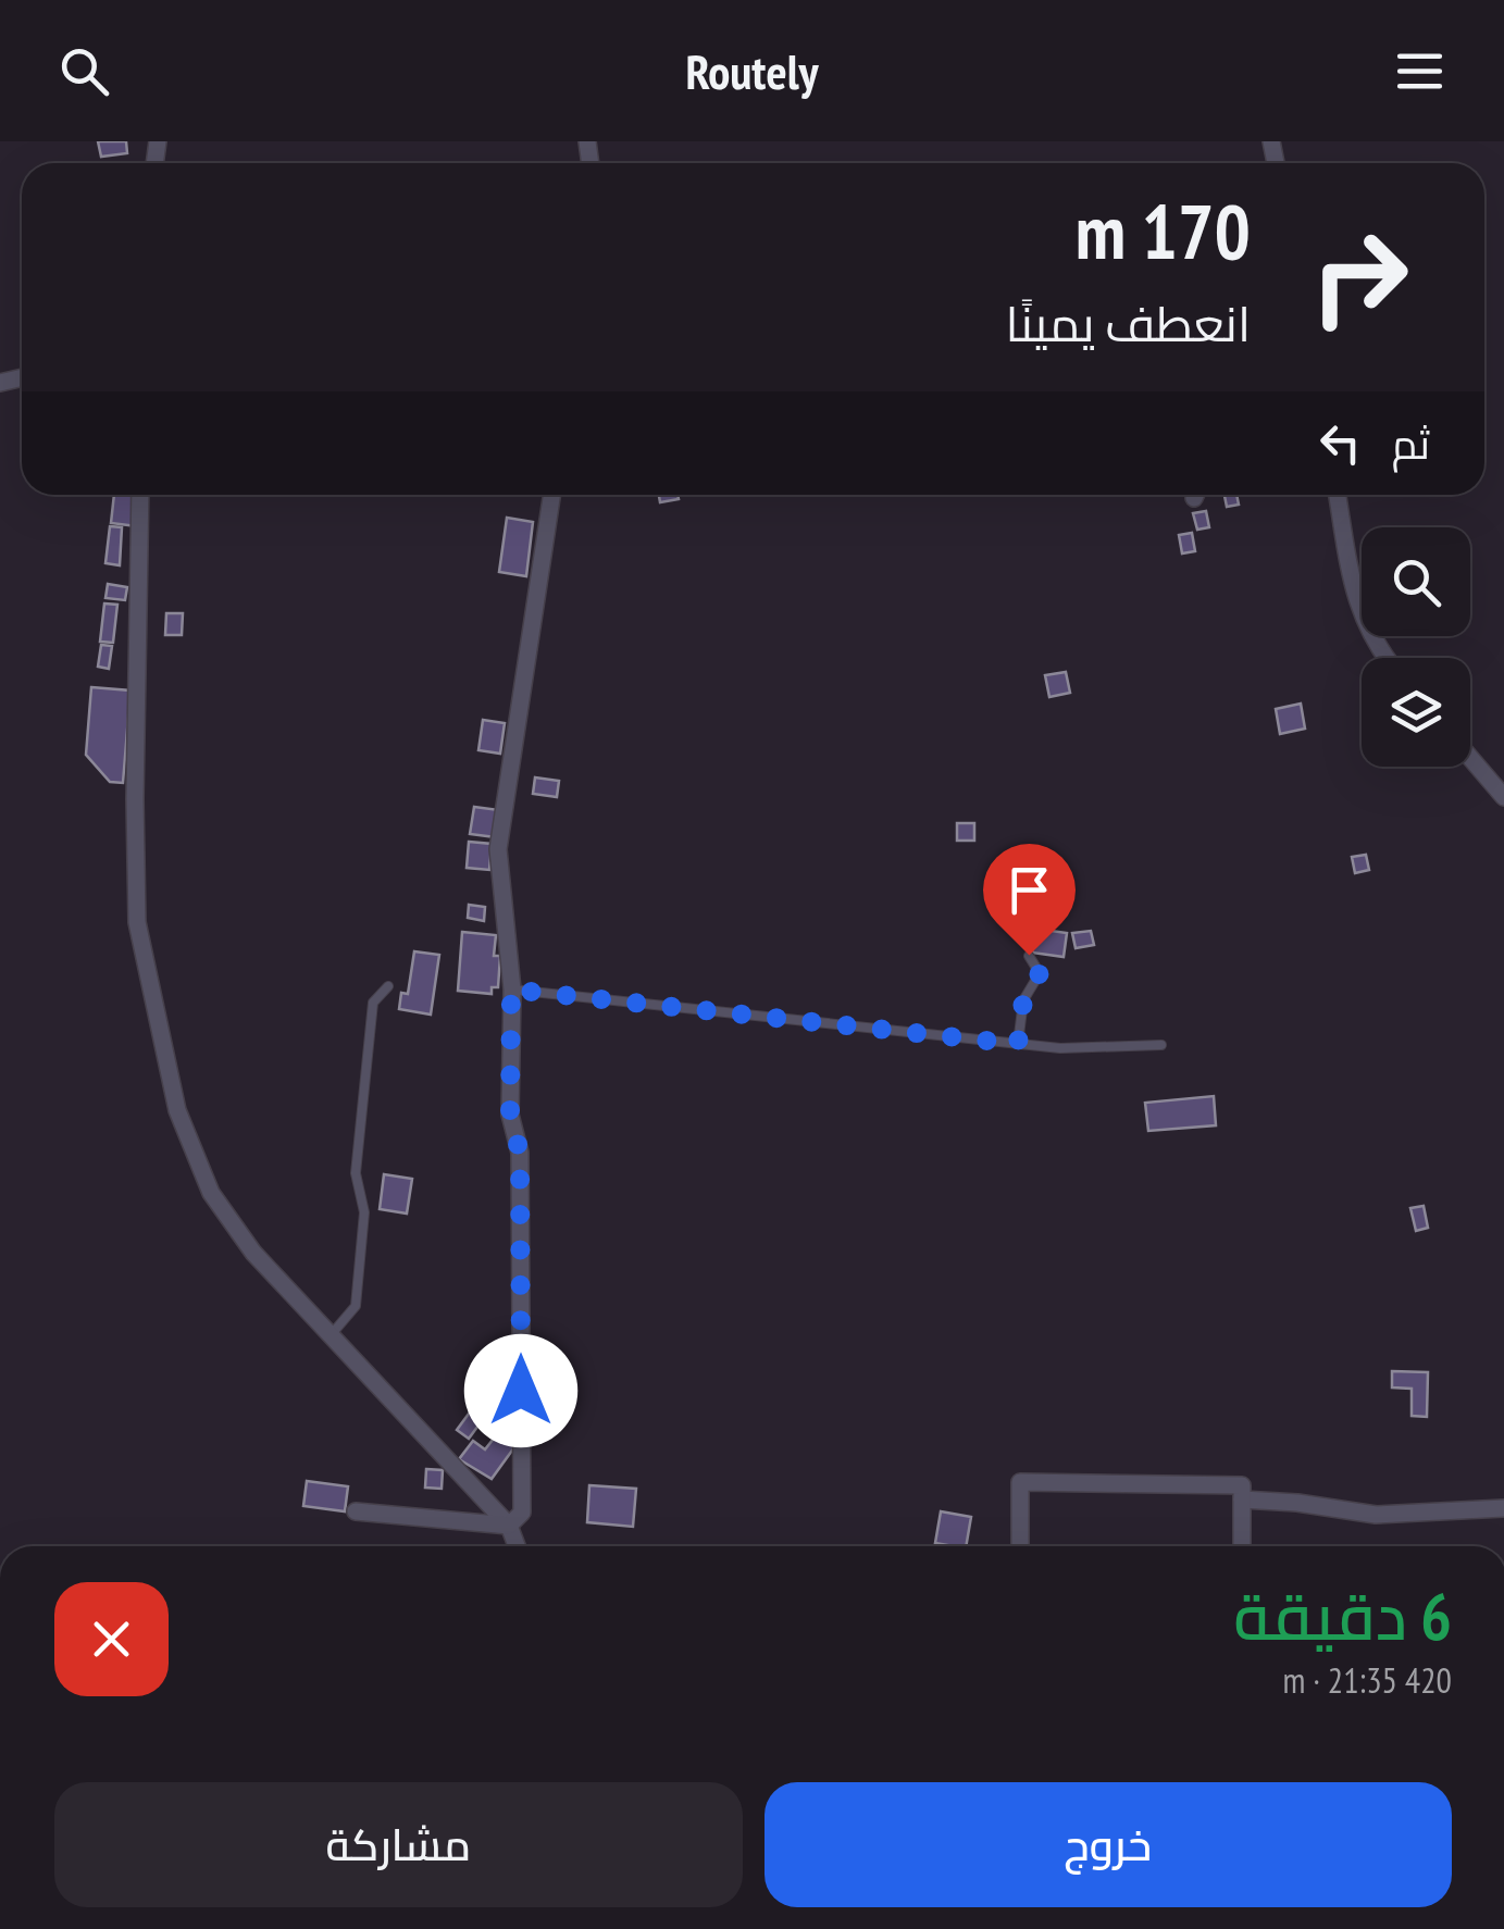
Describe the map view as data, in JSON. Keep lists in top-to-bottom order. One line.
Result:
{"page":{"header":"Routely","turn":["170 m","انعطف يمينًا"],"then":"ثم","heading":["6 دقيقة","420 m · 21:35"],"buttons":["خروج","مشاركة"]}}
